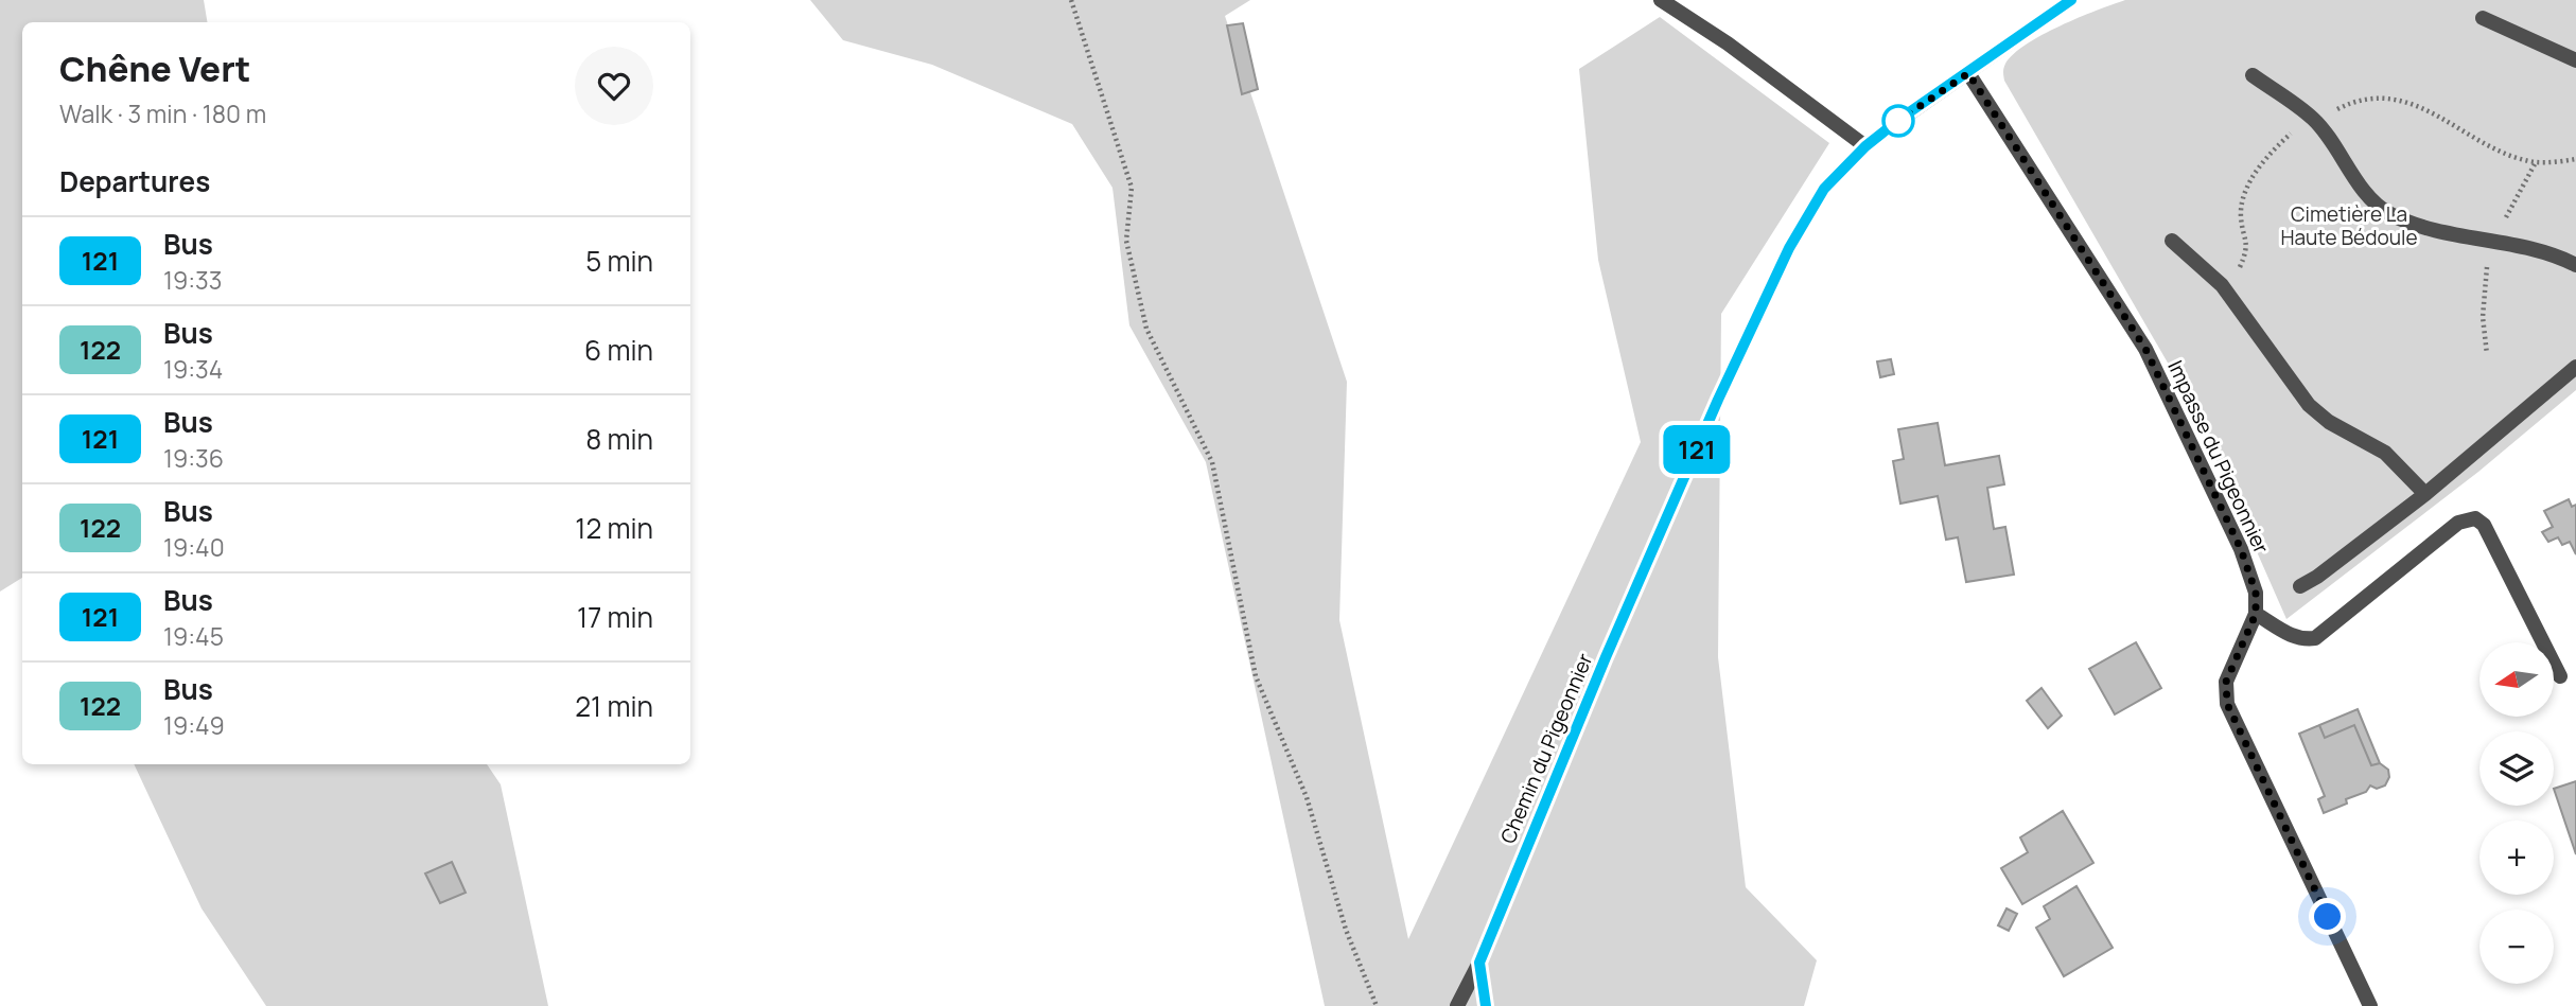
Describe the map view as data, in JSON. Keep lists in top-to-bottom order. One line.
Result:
{"streets":{"street":["Impasse du Pigeonnier","Chemin du Pigeonnier"]},"crossings":[["Impasse du Pigeonnier","Chemin du Pigeonnier"]],"parks":["Cimetière La Haute Bédoule"],"lines":["bus line 121"],"north":"left","page":{"on_map":"121","heading":[["Chêne Vert","Walk · 3 min · 180 m"],"Departures"],"list":[{"mark":"121","name":"Bus","note":"19:33","value":"5 min"},{"mark":"122","name":"Bus","note":"19:34","value":"6 min"},{"mark":"121","name":"Bus","note":"19:36","value":"8 min"},{"mark":"122","name":"Bus","note":"19:40","value":"12 min"},{"mark":"121","name":"Bus","note":"19:45","value":"17 min"},{"mark":"122","name":"Bus","note":"19:49","value":"21 min"}],"map_buttons":["+","−"]}}
